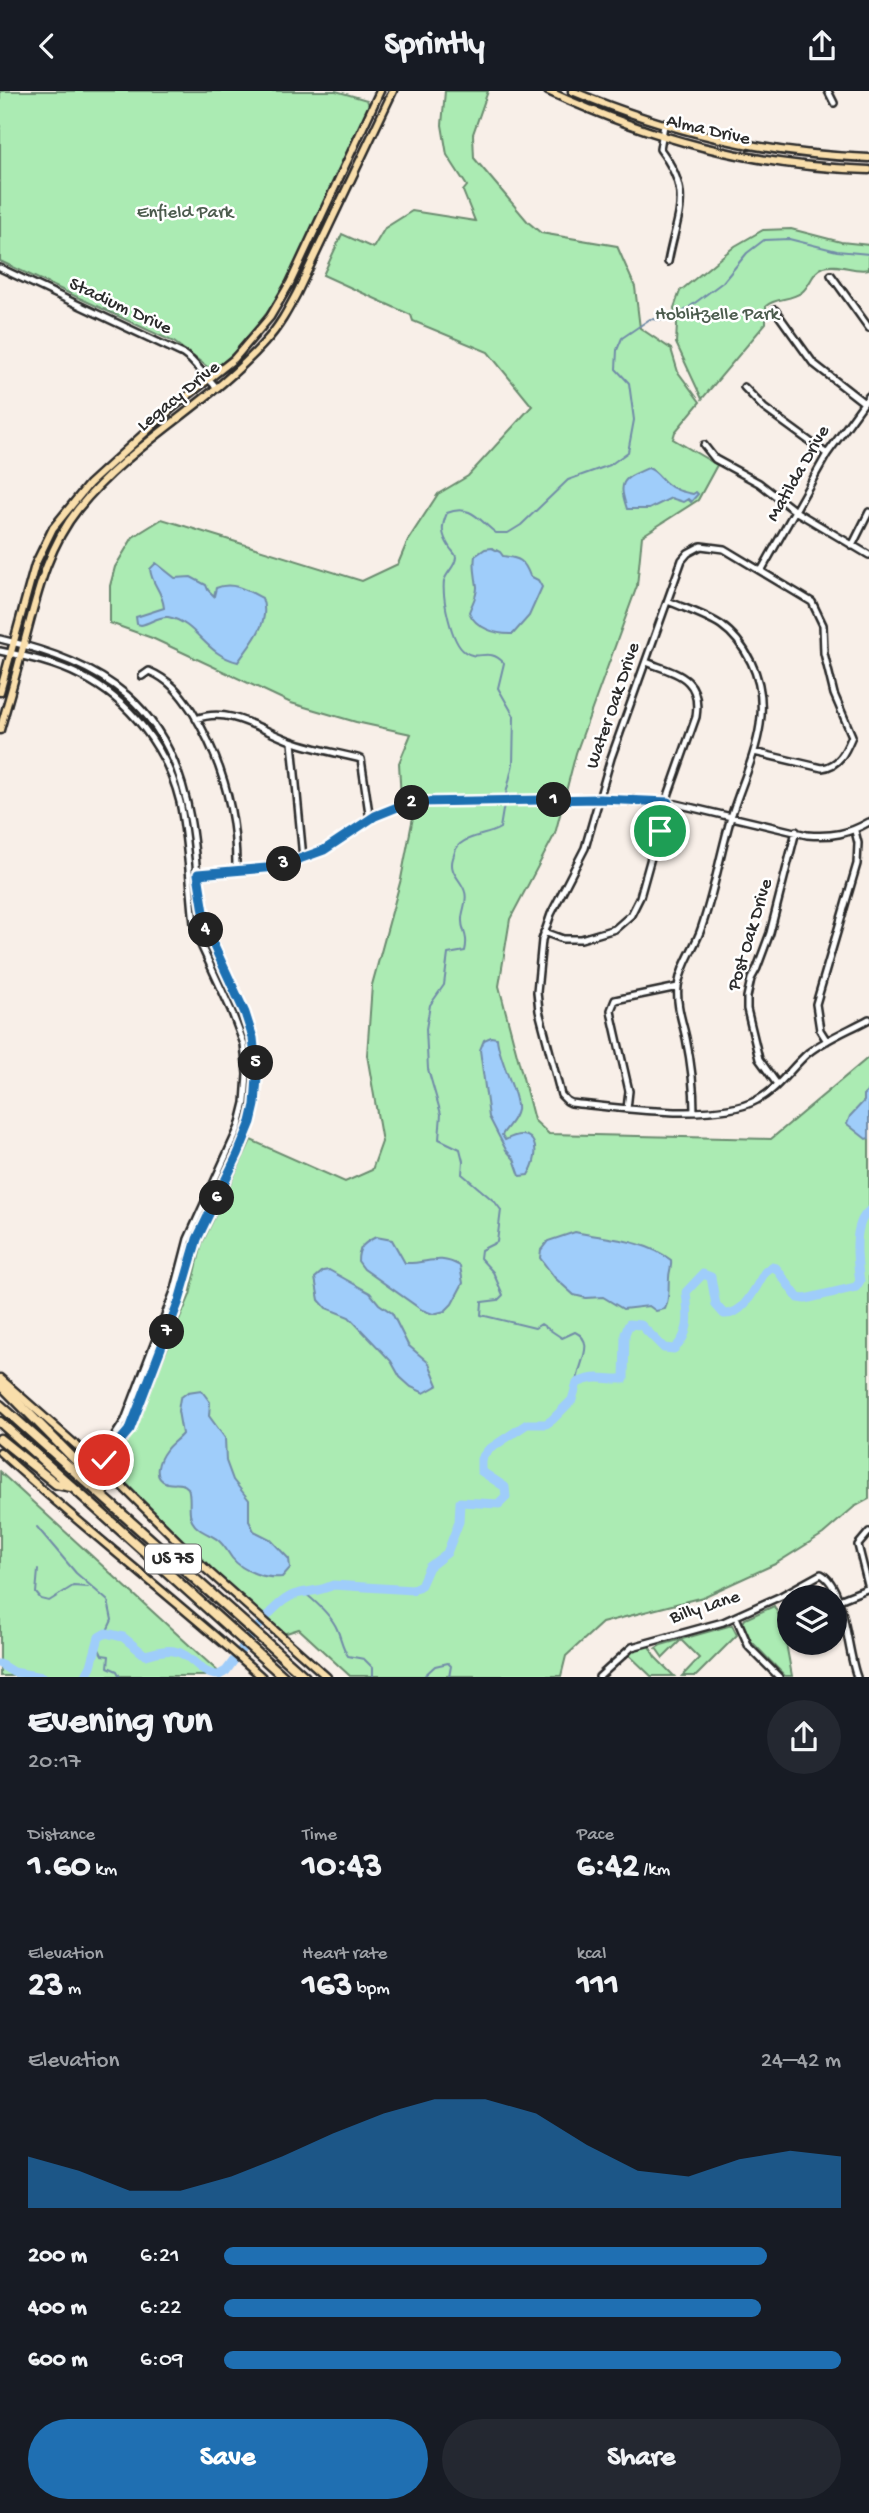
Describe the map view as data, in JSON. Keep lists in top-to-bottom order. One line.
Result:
{"streets":{"highway":["US 75"],"main road":["Alma Drive","Legacy Drive"],"street":["Stadium Drive","Matilda Drive","Water Oak Drive","Post Oak Drive","Billy Lane"]},"crossings":[["Stadium Drive","Legacy Drive"],["Matilda Drive","Water Oak Drive"]],"parks":["Enfield Park","Hoblitzelle Park"],"page":{"header":"Sprintly","pins":["1","2","3","4","5","6","7"],"heading":["Evening run","20:17"],"stats":[["Distance","1.60 km"],["Time","10:43"],["Pace","6:42 /km"],["Elevation","23 m"],["Heart rate","163 bpm"],["kcal","111"]],"chart":["Elevation","24–42 m"],"list":[{"name":"200 m","note":"6:21"},{"name":"400 m","note":"6:22"},{"name":"600 m","note":"6:09"}],"buttons":["Save","Share"]}}
